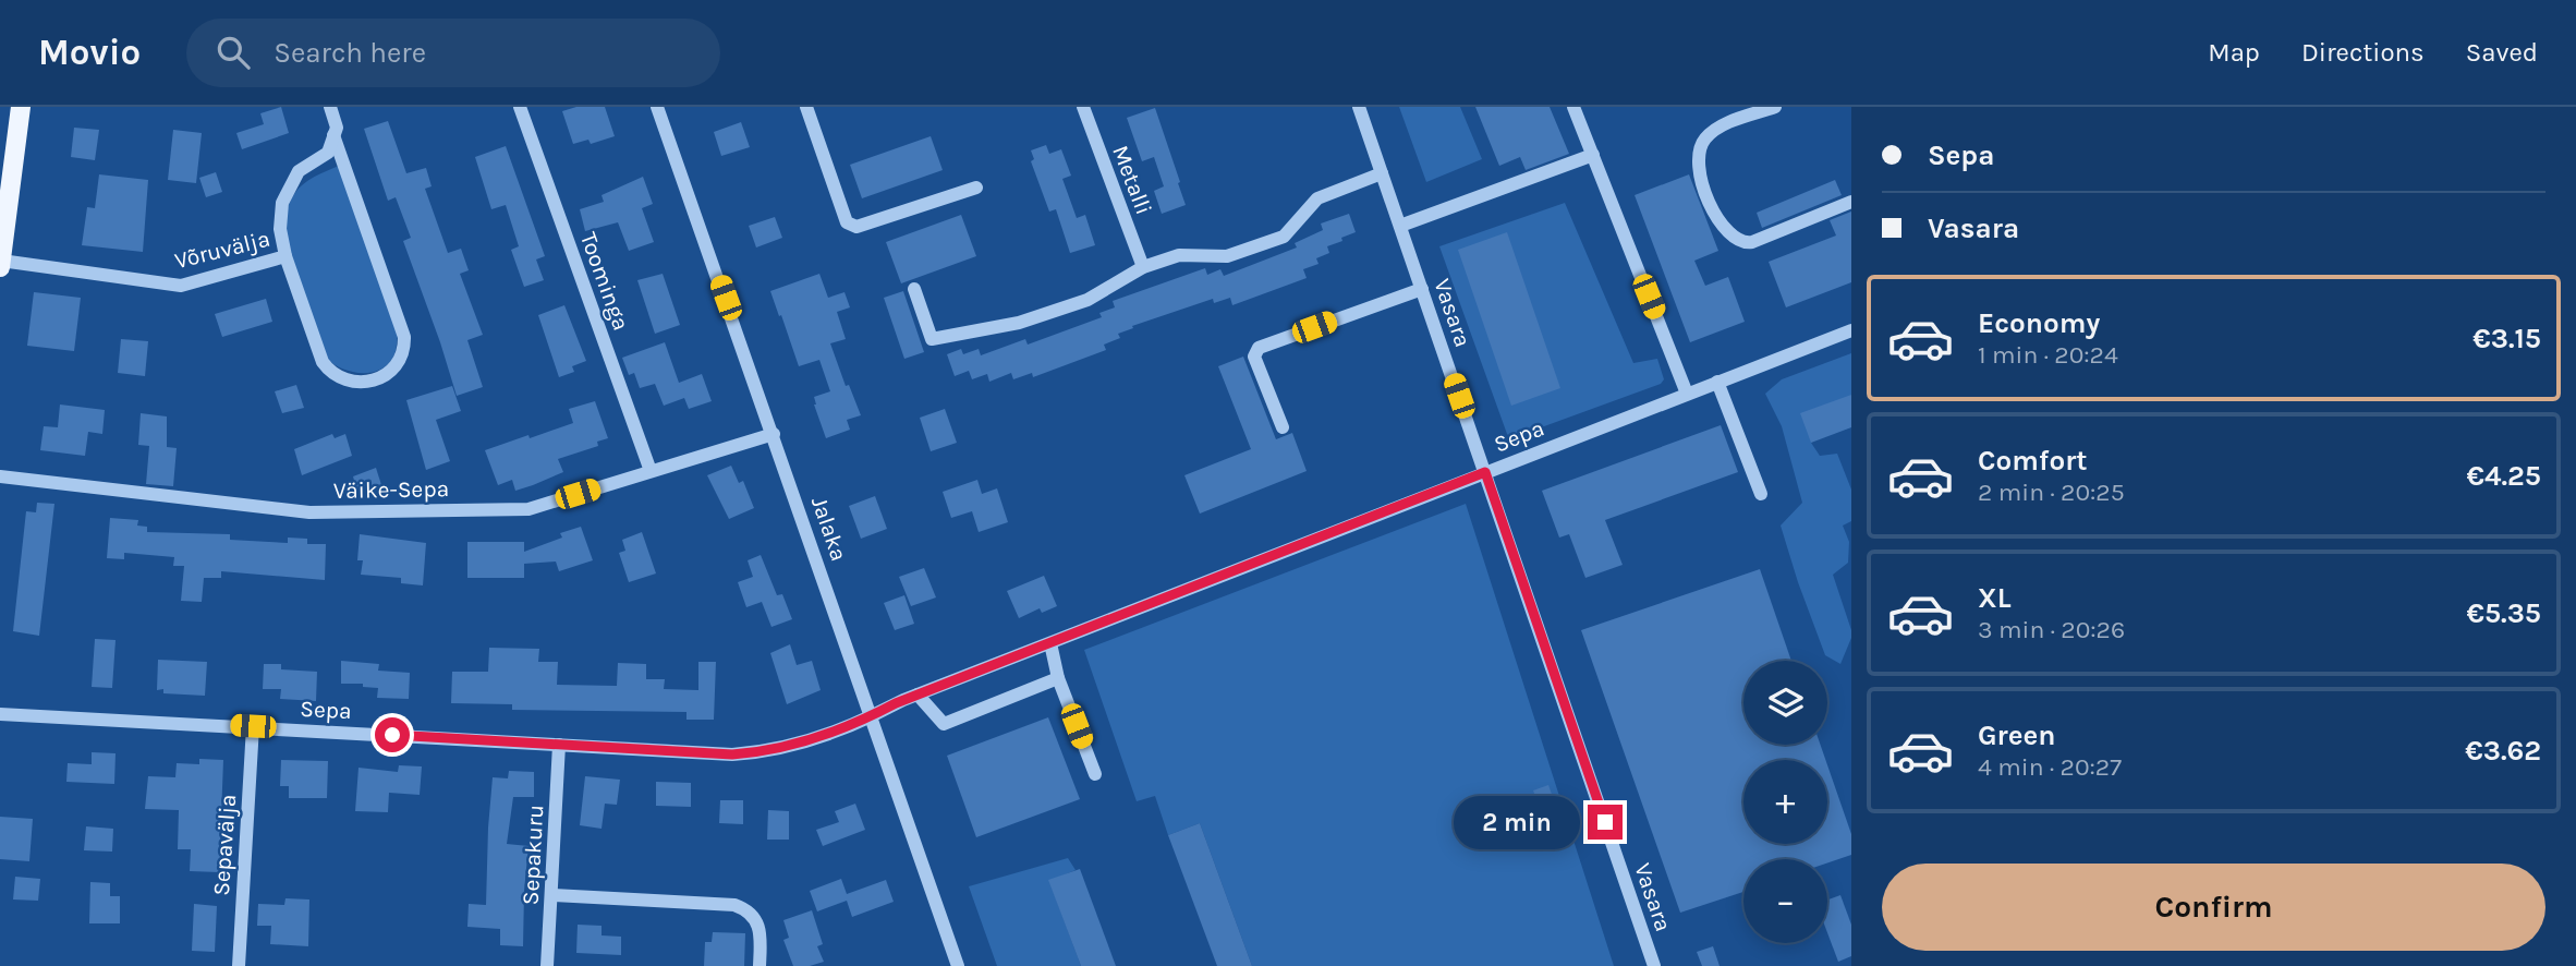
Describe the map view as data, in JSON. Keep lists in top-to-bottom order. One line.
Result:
{"streets":{"street":["Metalli","Võruvälja","Toominga","Vasara","Sepa","Väike-Sepa","Jalaka","Sepavälja","Sepakuru"]},"crossings":[["Toominga","Väike-Sepa"],["Vasara","Sepa"],["Sepa","Jalaka"],["Sepa","Sepavälja"],["Sepa","Sepakuru"],["Väike-Sepa","Jalaka"]],"page":{"header":"Movio","search":"Search here","nav":["Map","Directions","Saved"],"banner":["Sepa","Vasara"],"list":[{"name":"Economy","note":"1 min · 20:24","value":"€3.15"},{"name":"Comfort","note":"2 min · 20:25","value":"€4.25"},{"name":"XL","note":"3 min · 20:26","value":"€5.35"},{"name":"Green","note":"4 min · 20:27","value":"€3.62"}],"map_buttons":["+","−"],"bubble":"2 min","buttons":"Confirm"}}
